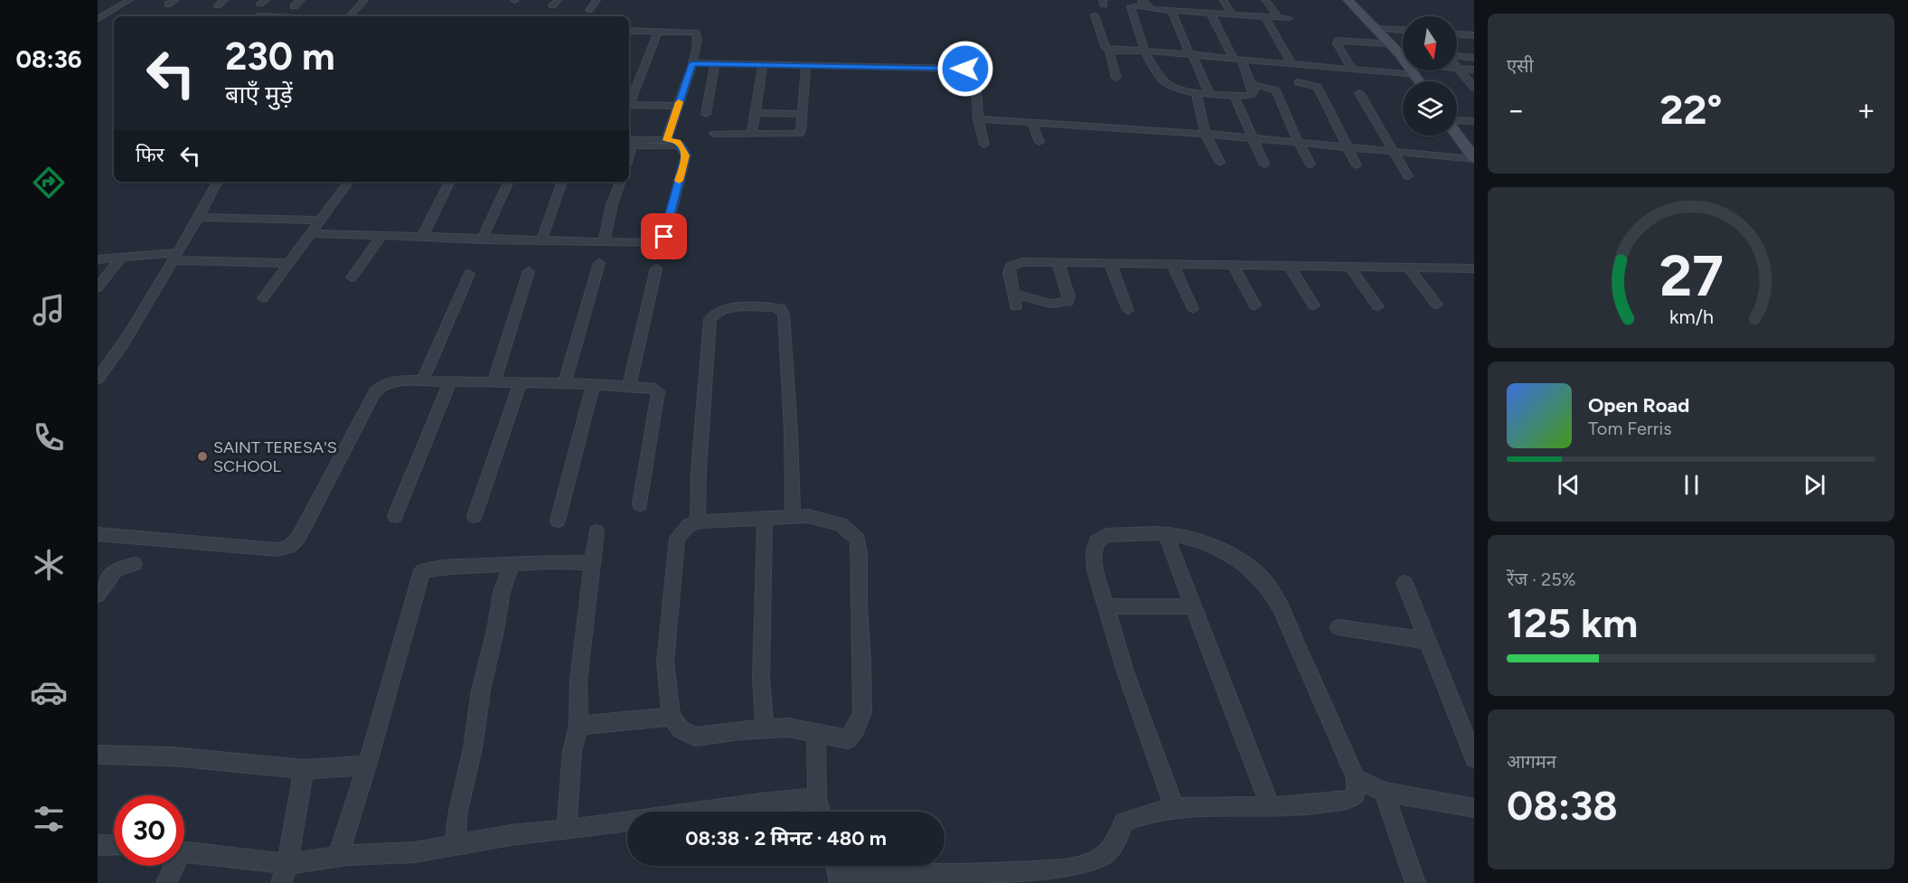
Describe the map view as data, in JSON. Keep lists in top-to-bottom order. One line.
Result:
{"places":["SAINT TERESA'S SCHOOL"],"north":"bottom","page":{"tabs":"08:36","tile":["एसी",["रेंज · 25%","125 km"],["आगमन","08:38"]],"turn":["230 m","बाएँ मुड़ें"],"heat":["−","22°","+"],"then":"फिर","song":["Open Road","Tom Ferris"],"limit":"30","trip":"08:38 · 2 मिनट · 480 m","gauge":["27","km/h"]}}
